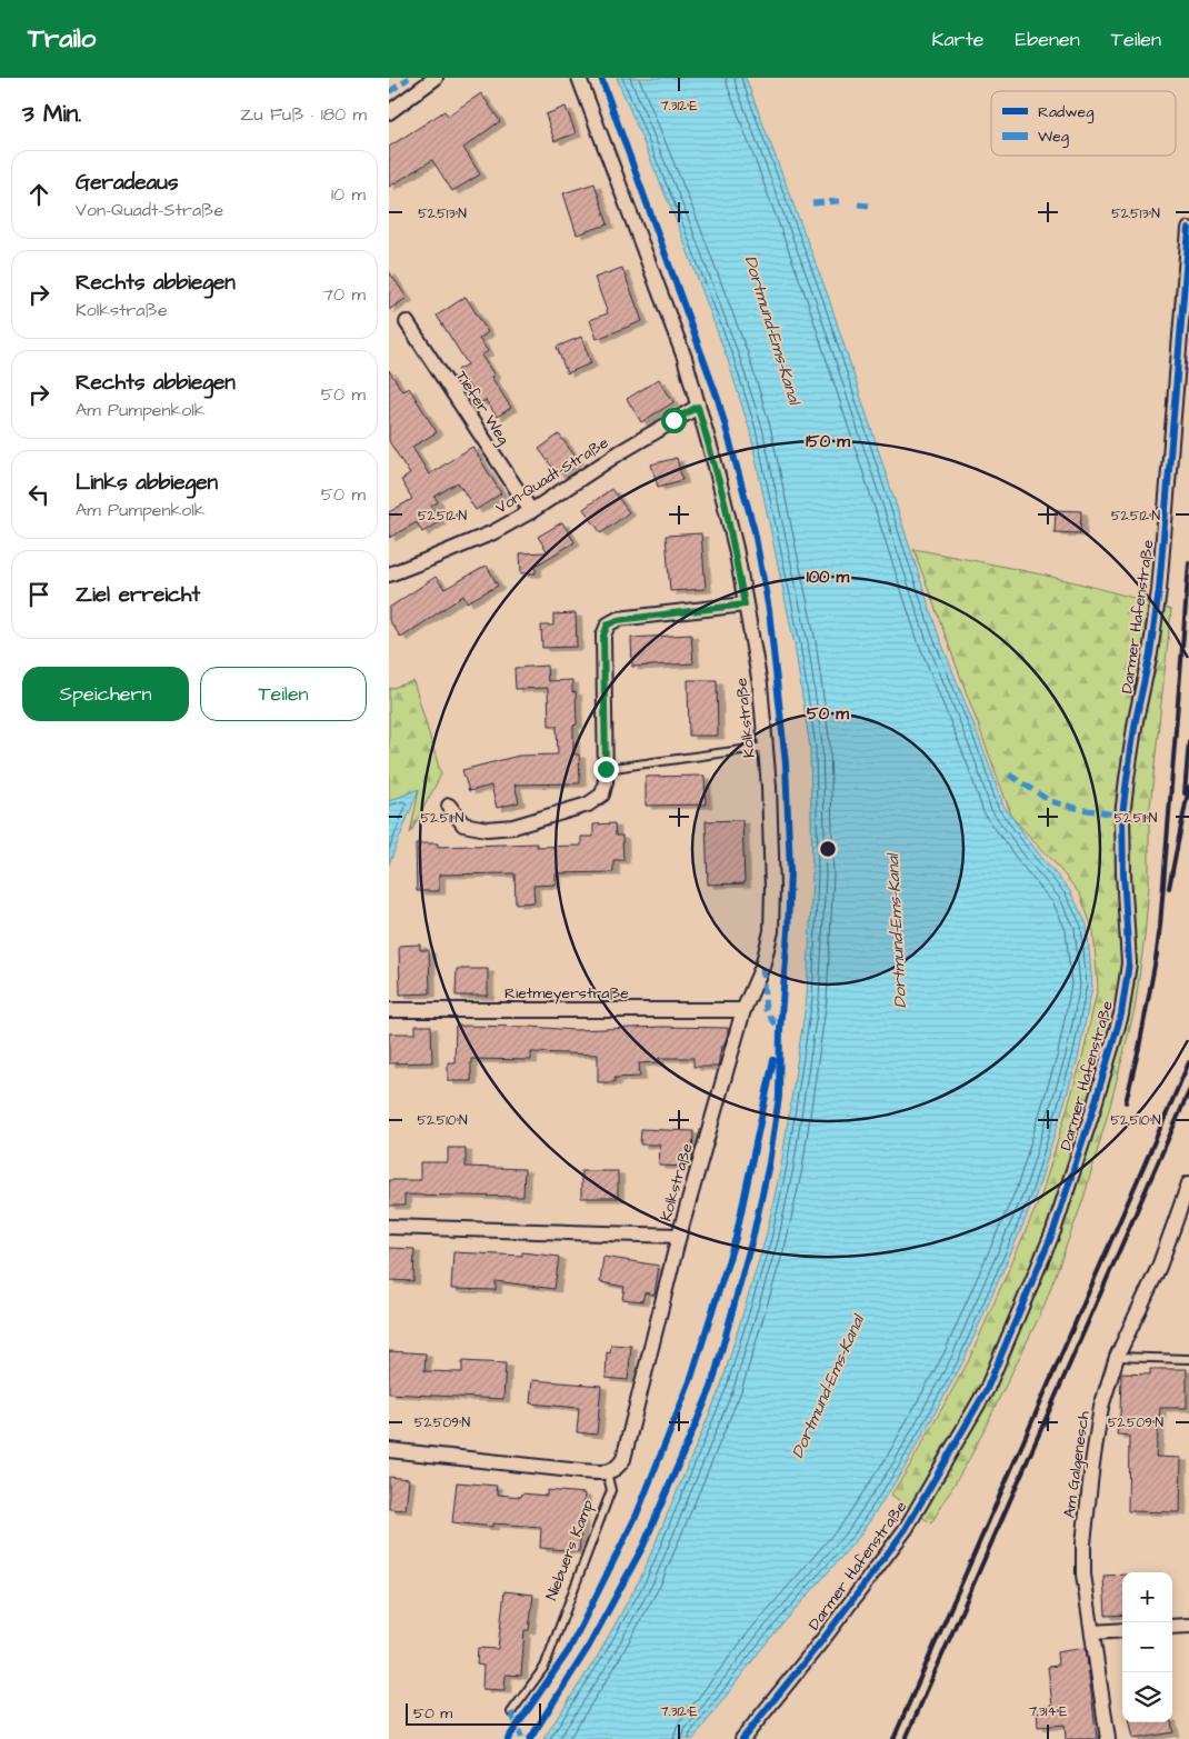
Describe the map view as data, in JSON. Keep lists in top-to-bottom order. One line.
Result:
{"streets":{"street":["Tiefer Weg","Von-Quadt-Straße","Darmer Hafenstraße","Kolkstraße","Rietmeyerstraße","Am Galgenesch"],"lane":["Niebuers Kamp"]},"crossings":[["Tiefer Weg","Von-Quadt-Straße"],["Von-Quadt-Straße","Kolkstraße"],["Kolkstraße","Rietmeyerstraße"],["Kolkstraße","Niebuers Kamp"]],"water":["Dortmund-Ems-Kanal"],"legend":["Radweg","Weg"],"scale_bar":"50 m","page":{"header":"Trailo","nav":["Karte","Ebenen","Teilen"],"heading":["3 Min.","Zu Fuß · 180 m"],"list":[["Geradeaus","Von-Quadt-Straße","10 m"],["Rechts abbiegen","Kolkstraße","70 m"],["Rechts abbiegen","Am Pumpenkolk","50 m"],["Links abbiegen","Am Pumpenkolk","50 m"],"Ziel erreicht"],"buttons":["Speichern","Teilen"],"map_buttons":["+","−"],"scale":"50 m"},"coordinates":["7.312°E","52.513°N","52.512°N","52.511°N","52.510°N","52.509°N","7.314°E"],"rings":["150 m","100 m","50 m"]}
